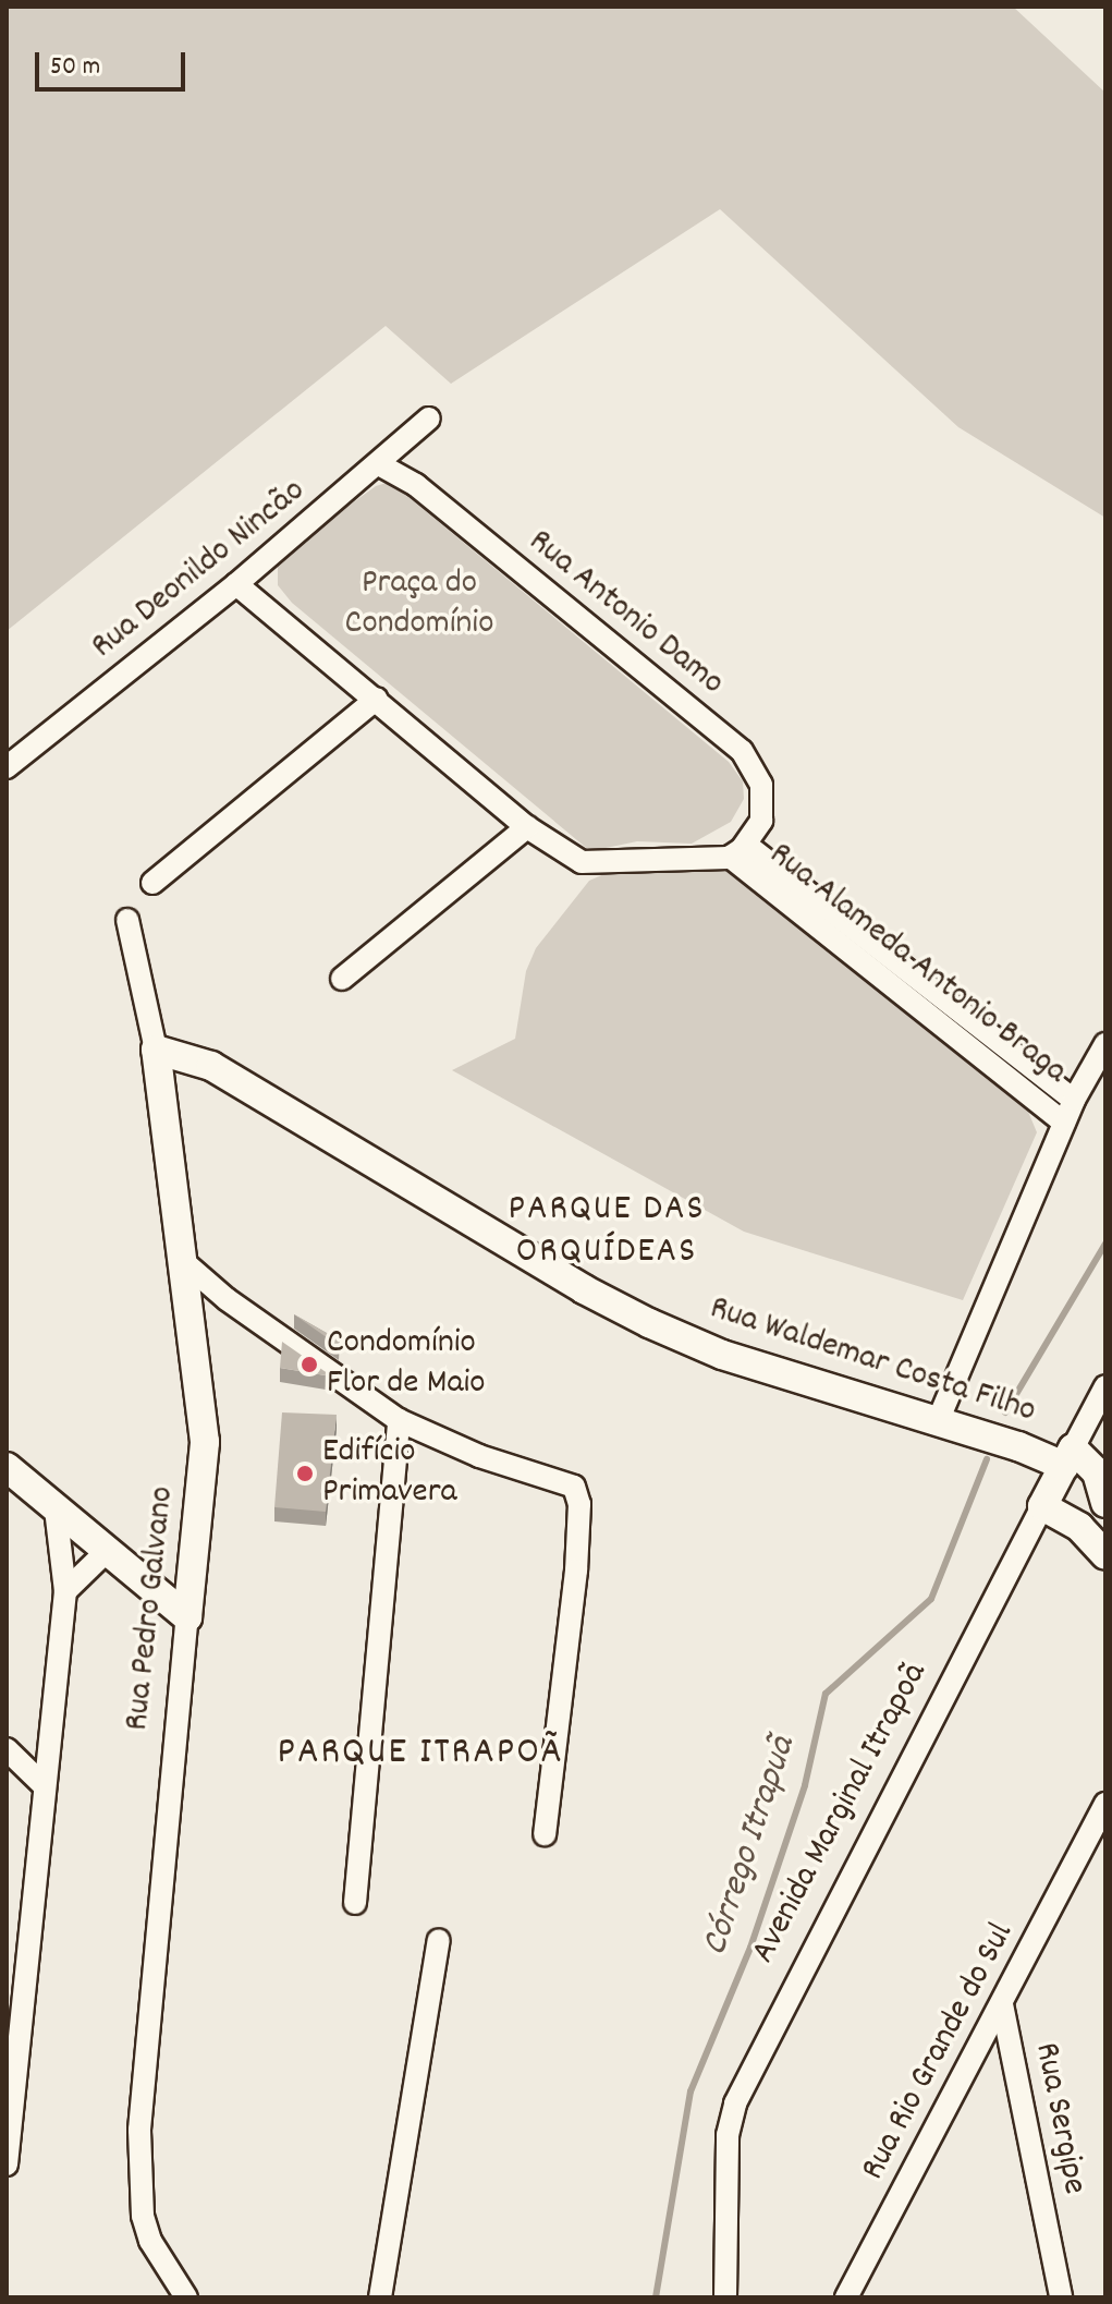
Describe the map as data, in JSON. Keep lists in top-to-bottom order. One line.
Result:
{"streets":{"main road":["Rua Waldemar Costa Filho","Rua Pedro Galvano","Avenida Marginal Itrapoã"],"street":["Rua Deonildo Nincão","Rua Antonio Damo","Rua Alameda Antonio Braga","Rua Rio Grande do Sul","Rua Sergipe"]},"crossings":[["Rua Deonildo Nincão","Rua Antonio Damo"],["Rua Antonio Damo","Rua Alameda Antonio Braga"],["Rua Waldemar Costa Filho","Rua Pedro Galvano"],["Rua Waldemar Costa Filho","Avenida Marginal Itrapoã"],["Rua Rio Grande do Sul","Rua Sergipe"]],"districts":["PARQUE DAS ORQUÍDEAS","PARQUE ITRAPOÃ"],"water":["Córrego Itrapuã"],"parks":["Praça do Condomínio"],"places":["Condomínio Flor de Maio","Edifício Primavera"],"scale_bar":"50 m"}
